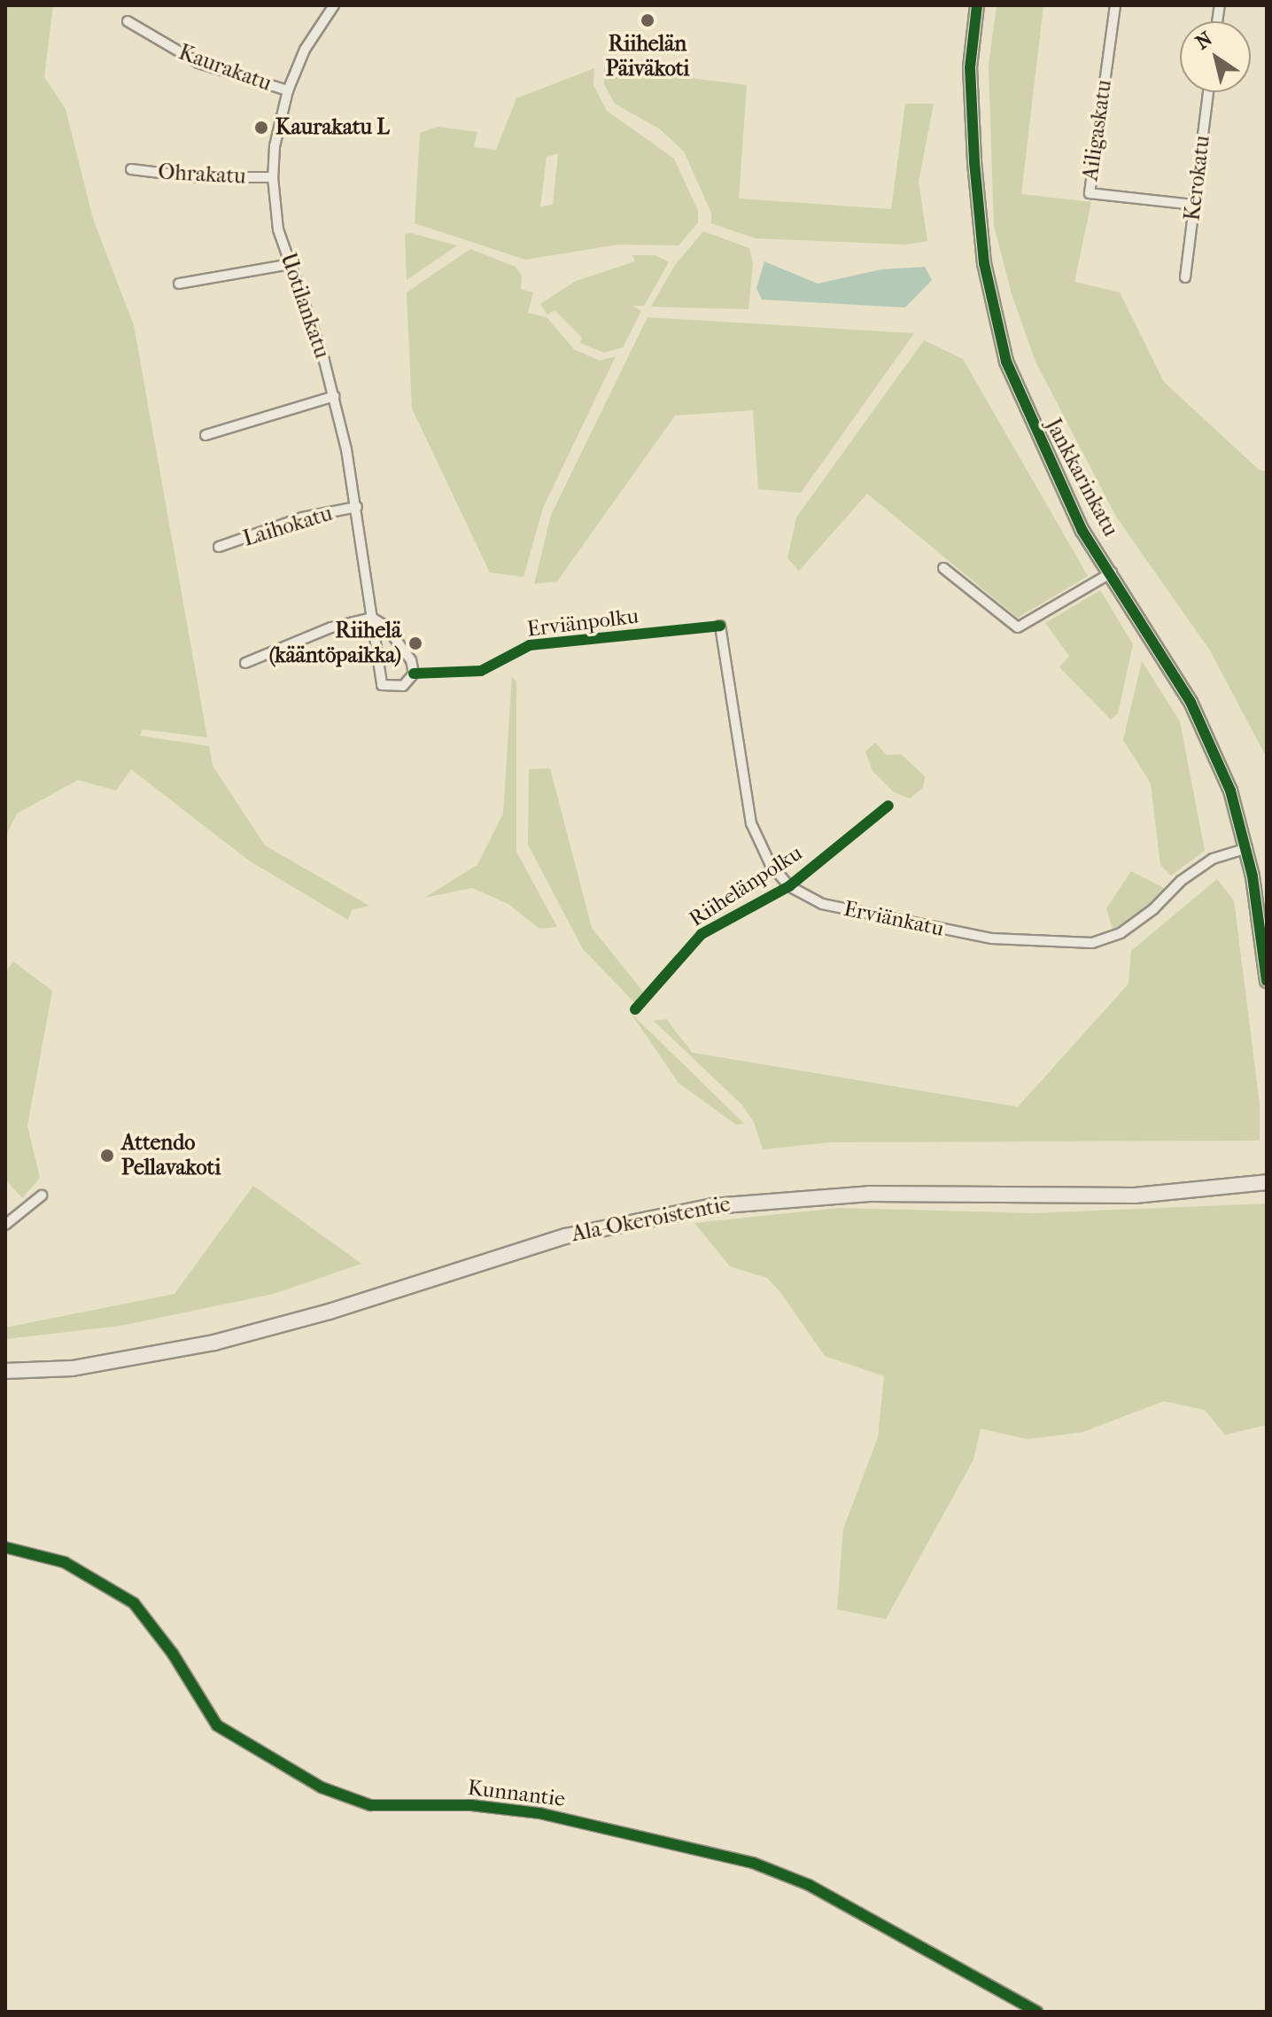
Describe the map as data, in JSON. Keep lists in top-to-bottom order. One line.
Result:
{"streets":{"main road":["Ala-Okeroistentie"],"street":["Kaurakatu","Ailigaskatu","Ohrakatu","Kerokatu","Uotilankatu","Jankkarinkatu","Laihokatu","Erviänkatu","Kunnantie"],"cycle path":["Erviänpolku","Riihelänpolku"]},"crossings":[["Kaurakatu","Uotilankatu"],["Ailigaskatu","Kerokatu"],["Ohrakatu","Uotilankatu"],["Uotilankatu","Laihokatu"],["Jankkarinkatu","Erviänkatu"]],"places":["Riihelän Päiväkoti","Kaurakatu L","Riihelä (kääntöpaikka)","Attendo Pellavakoti"],"north":"top left"}
